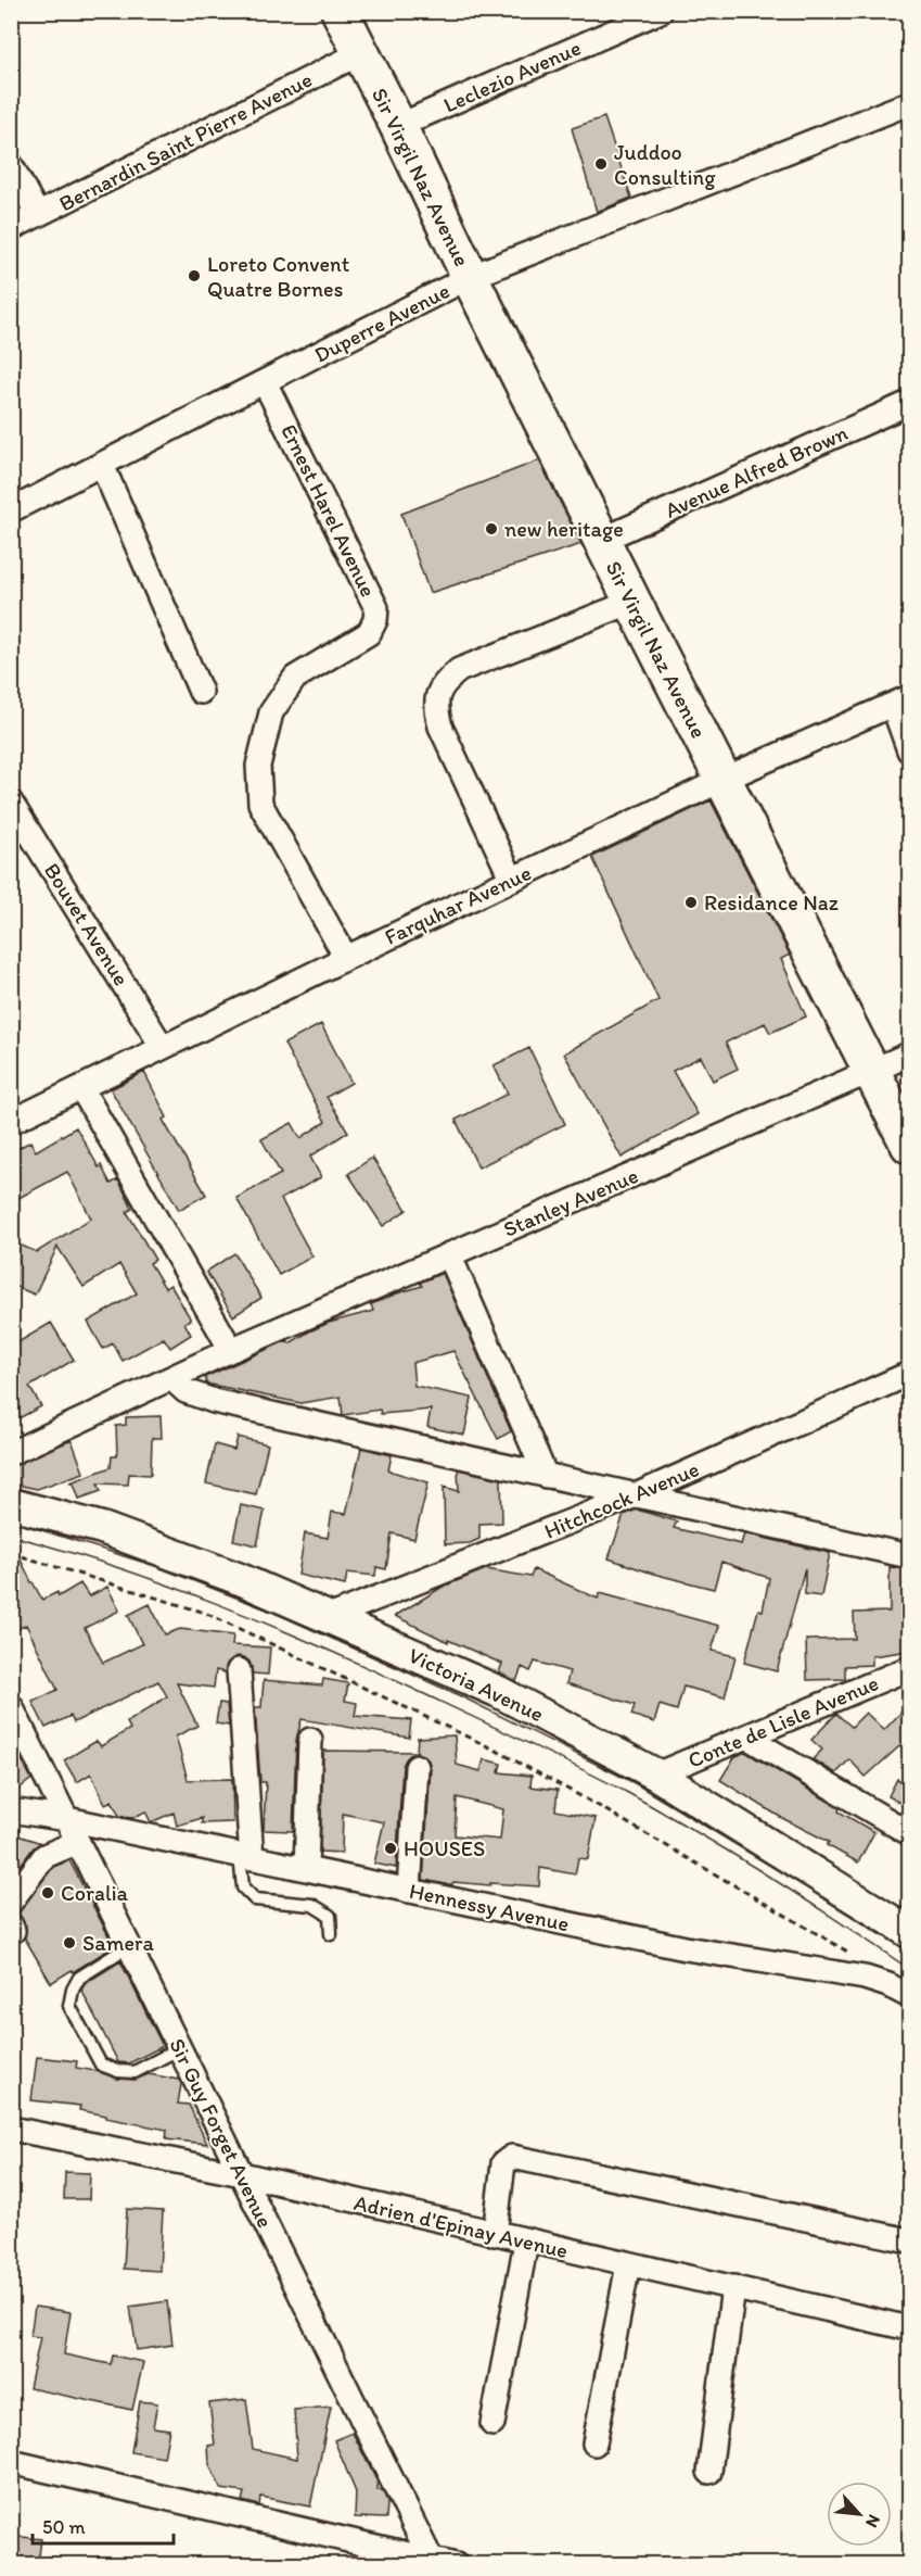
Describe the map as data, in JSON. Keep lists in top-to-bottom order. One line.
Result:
{"streets":{"main road":["Sir Virgil Naz Avenue","Victoria Avenue"],"street":["Leclezio Avenue","Bernardin Saint Pierre Avenue","Duperre Avenue","Avenue Alfred Brown","Ernest Harel Avenue","Farquhar Avenue","Bouvet Avenue","Stanley Avenue","Hitchcock Avenue","Conte de Lisle Avenue","Hennessy Avenue","Sir Guy Forget Avenue","Adrien d'Epinay Avenue"]},"crossings":[["Leclezio Avenue","Sir Virgil Naz Avenue"],["Bernardin Saint Pierre Avenue","Sir Virgil Naz Avenue"],["Sir Virgil Naz Avenue","Duperre Avenue"],["Sir Virgil Naz Avenue","Avenue Alfred Brown"],["Sir Virgil Naz Avenue","Farquhar Avenue"],["Sir Virgil Naz Avenue","Stanley Avenue"],["Duperre Avenue","Ernest Harel Avenue"],["Ernest Harel Avenue","Farquhar Avenue"],["Farquhar Avenue","Bouvet Avenue"],["Hitchcock Avenue","Victoria Avenue"],["Victoria Avenue","Conte de Lisle Avenue"],["Hennessy Avenue","Sir Guy Forget Avenue"],["Sir Guy Forget Avenue","Adrien d'Epinay Avenue"]],"places":["Juddoo Consulting","Loreto Convent Quatre Bornes","new heritage","Residance Naz","HOUSES","Coralia","Samera"],"scale_bar":"50 m","north":"bottom right"}
